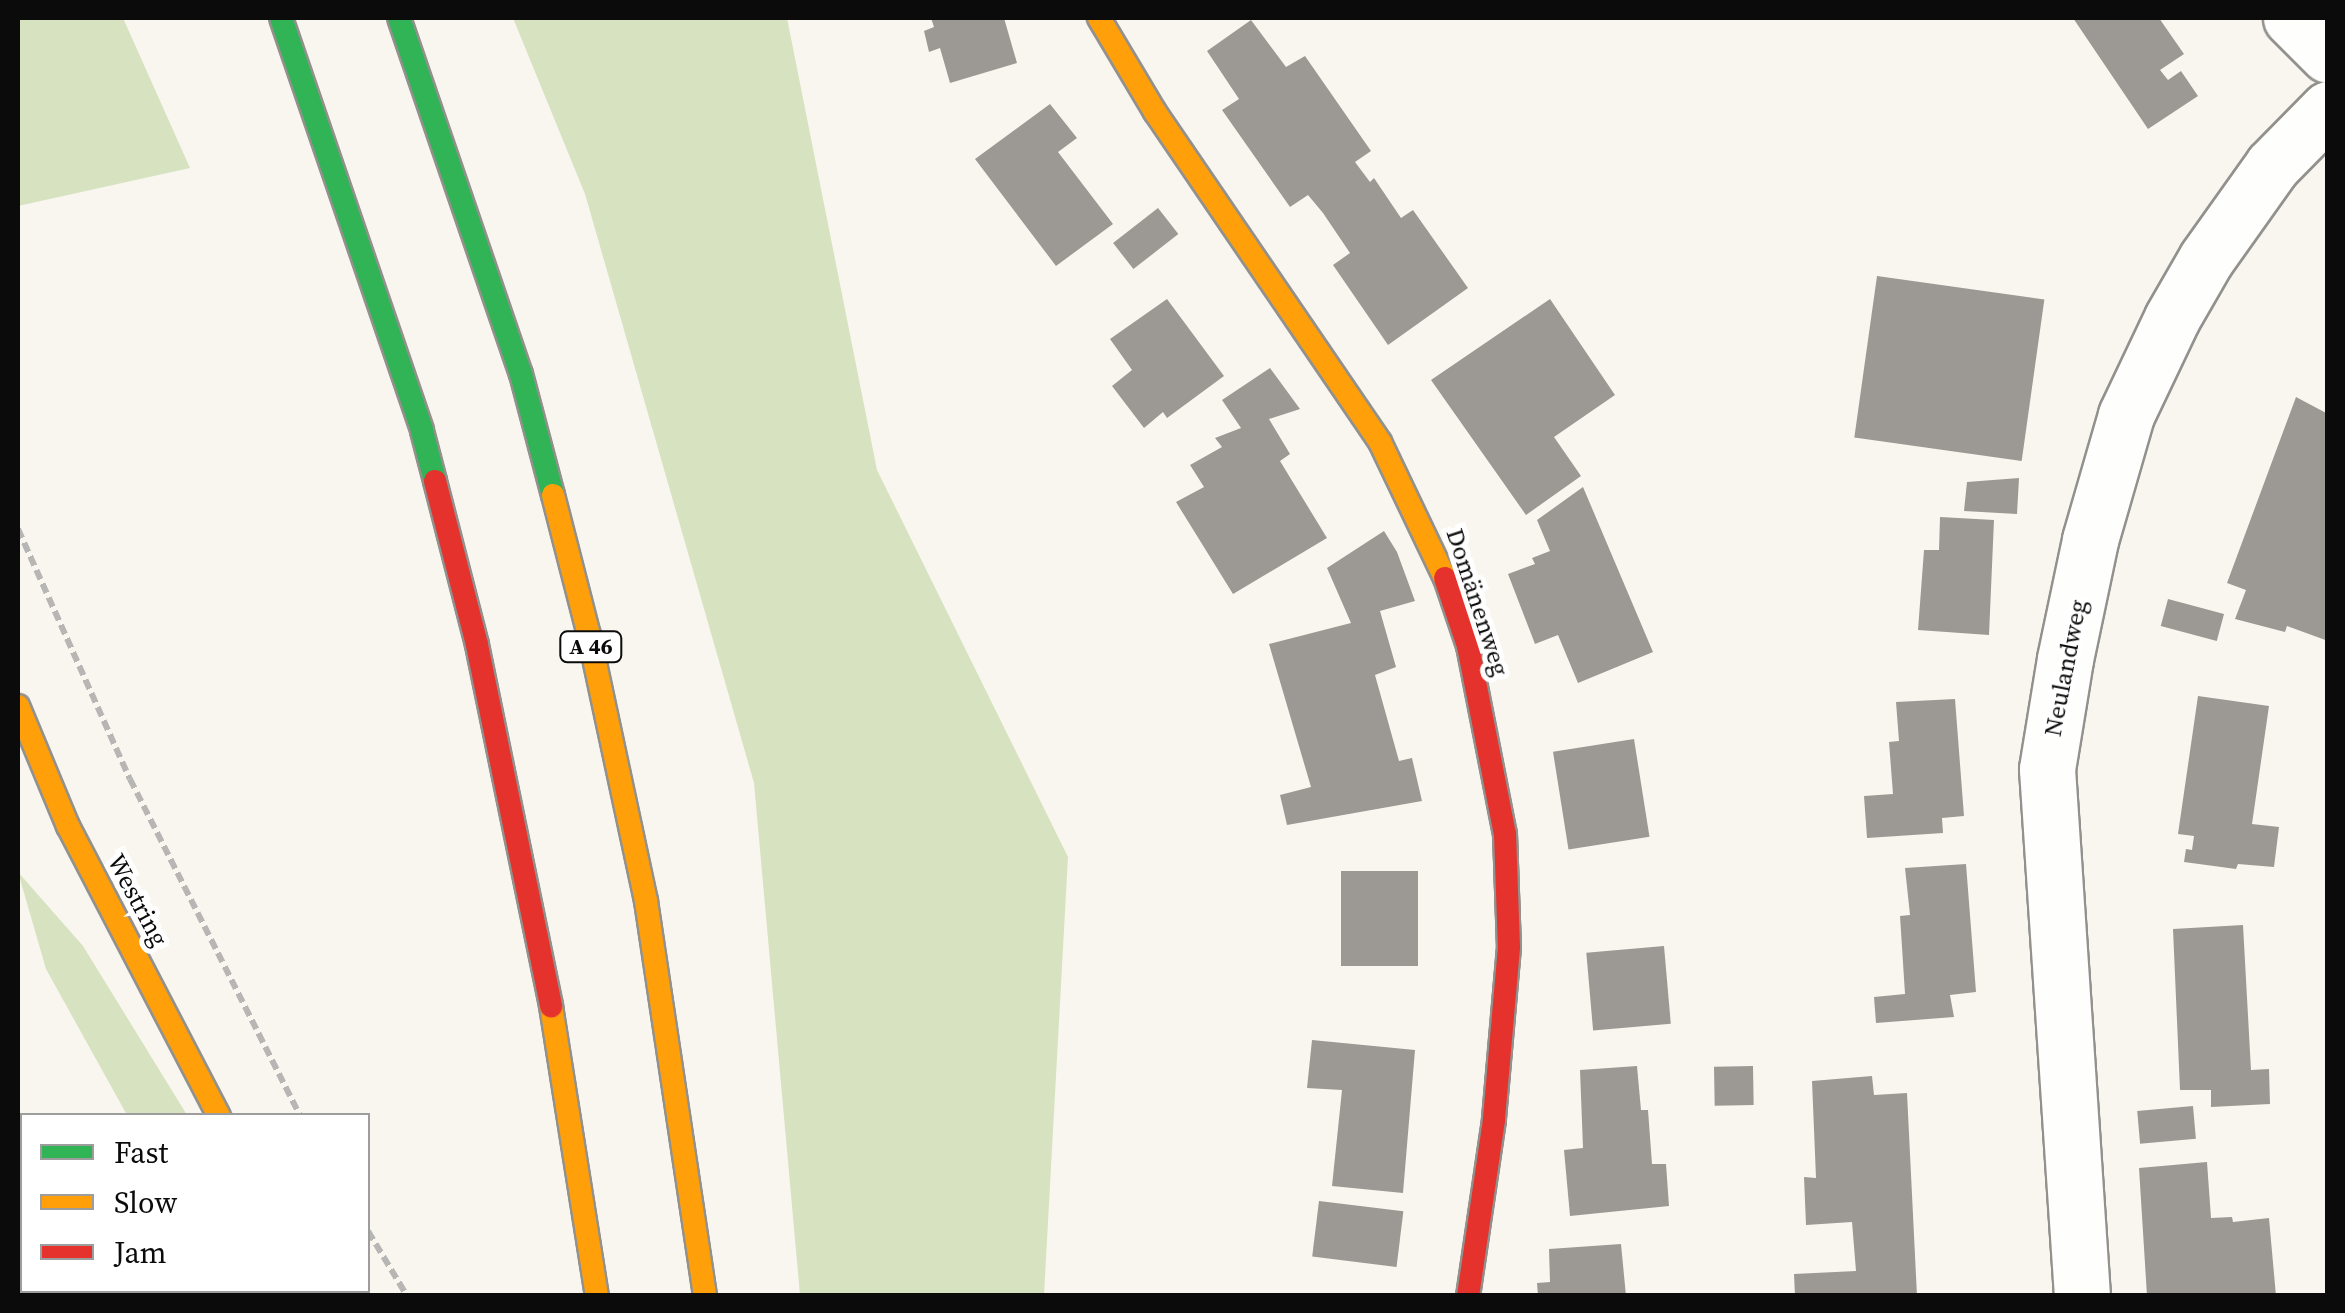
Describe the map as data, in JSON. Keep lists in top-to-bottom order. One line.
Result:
{"streets":{"main road":["Domänenweg","A 46","Westring"],"street":["Neulandweg"]},"legend":["Fast","Slow","Jam"]}
